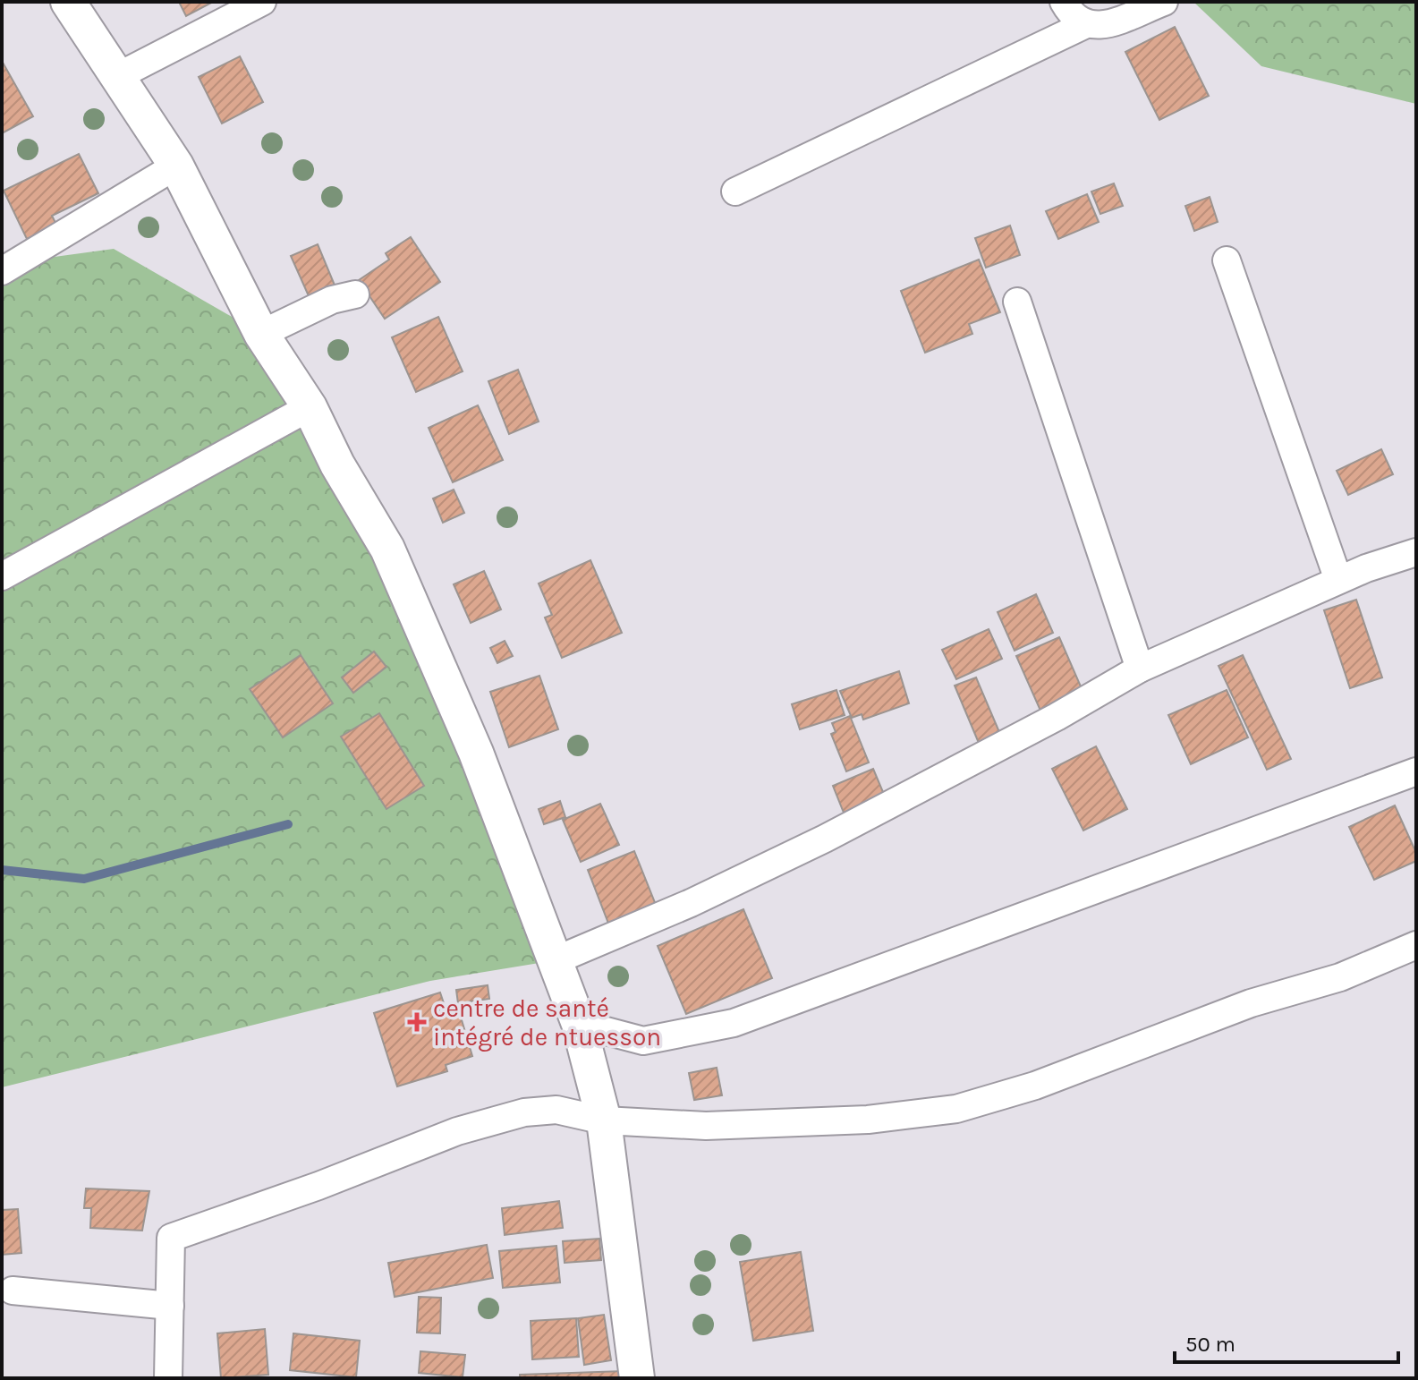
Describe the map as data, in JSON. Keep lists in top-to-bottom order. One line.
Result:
{"places":{"health":["centre de santé intégré de ntuesson"]},"scale_bar":"50 m"}
